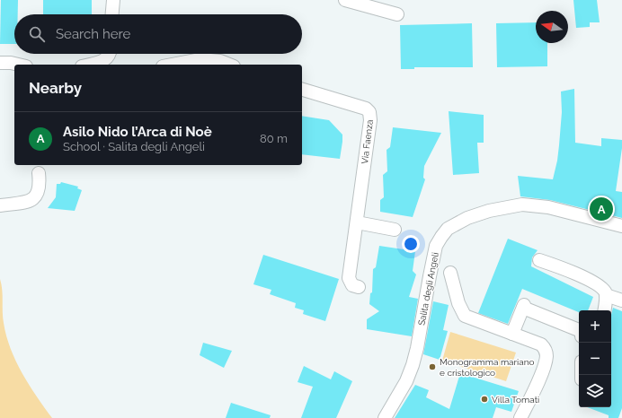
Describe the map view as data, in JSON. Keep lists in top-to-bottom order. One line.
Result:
{"streets":{"street":["Via Faenza","Salita degli Angeli"]},"places":["Monogramma mariano e cristologico","Villa Tomati"],"north":"left","page":{"search":"Search here","heading":"Nearby","list":[{"mark":"A","name":"Asilo Nido l’Arca di Noè","note":"School · Salita degli Angeli","value":"80 m"}],"pins":"A","map_buttons":["+","−"]}}
